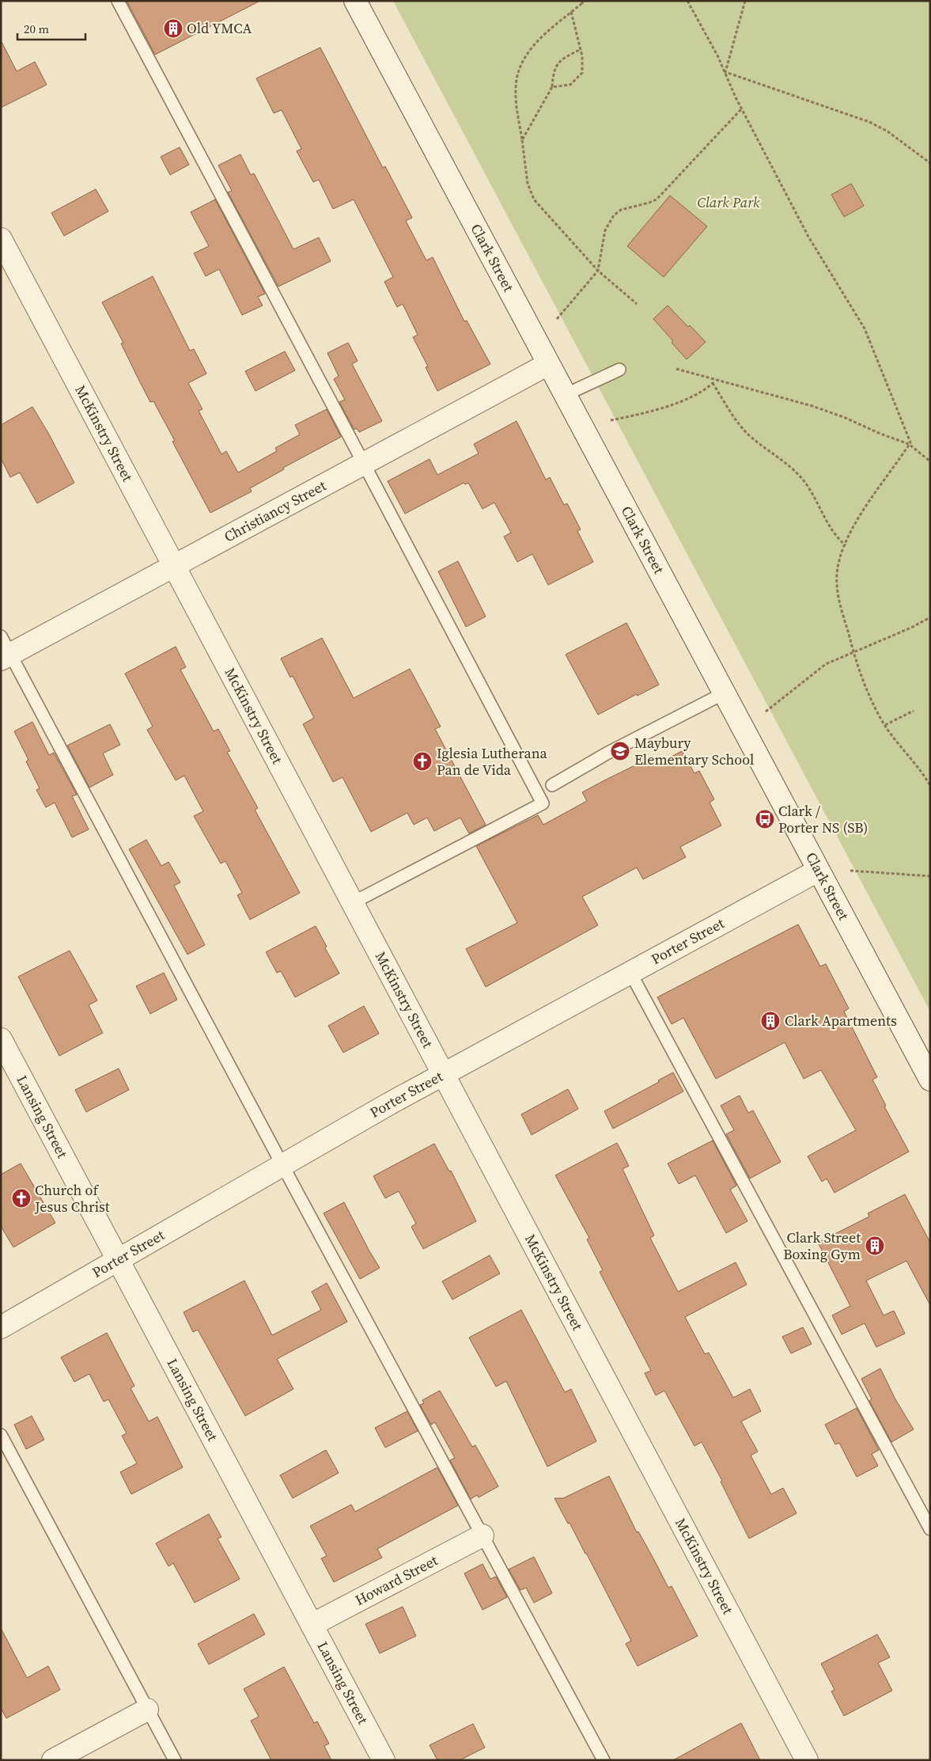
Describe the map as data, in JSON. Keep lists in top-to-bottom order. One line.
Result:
{"streets":{"street":["Clark Street","McKinstry Street","Christiancy Street","Porter Street","Lansing Street","Howard Street"]},"crossings":[["Clark Street","Christiancy Street"],["Clark Street","Porter Street"],["McKinstry Street","Christiancy Street"],["McKinstry Street","Porter Street"],["Porter Street","Lansing Street"],["Lansing Street","Howard Street"]],"parks":["Clark Park"],"places":{"building":["Old YMCA","Clark Apartments","Clark Street Boxing Gym"],"school or university":["Maybury Elementary School"],"church":["Iglesia Lutherana Pan de Vida","Church of Jesus Christ"],"bus stop":["Clark / Porter NS (SB)"]},"scale_bar":"20 m"}
